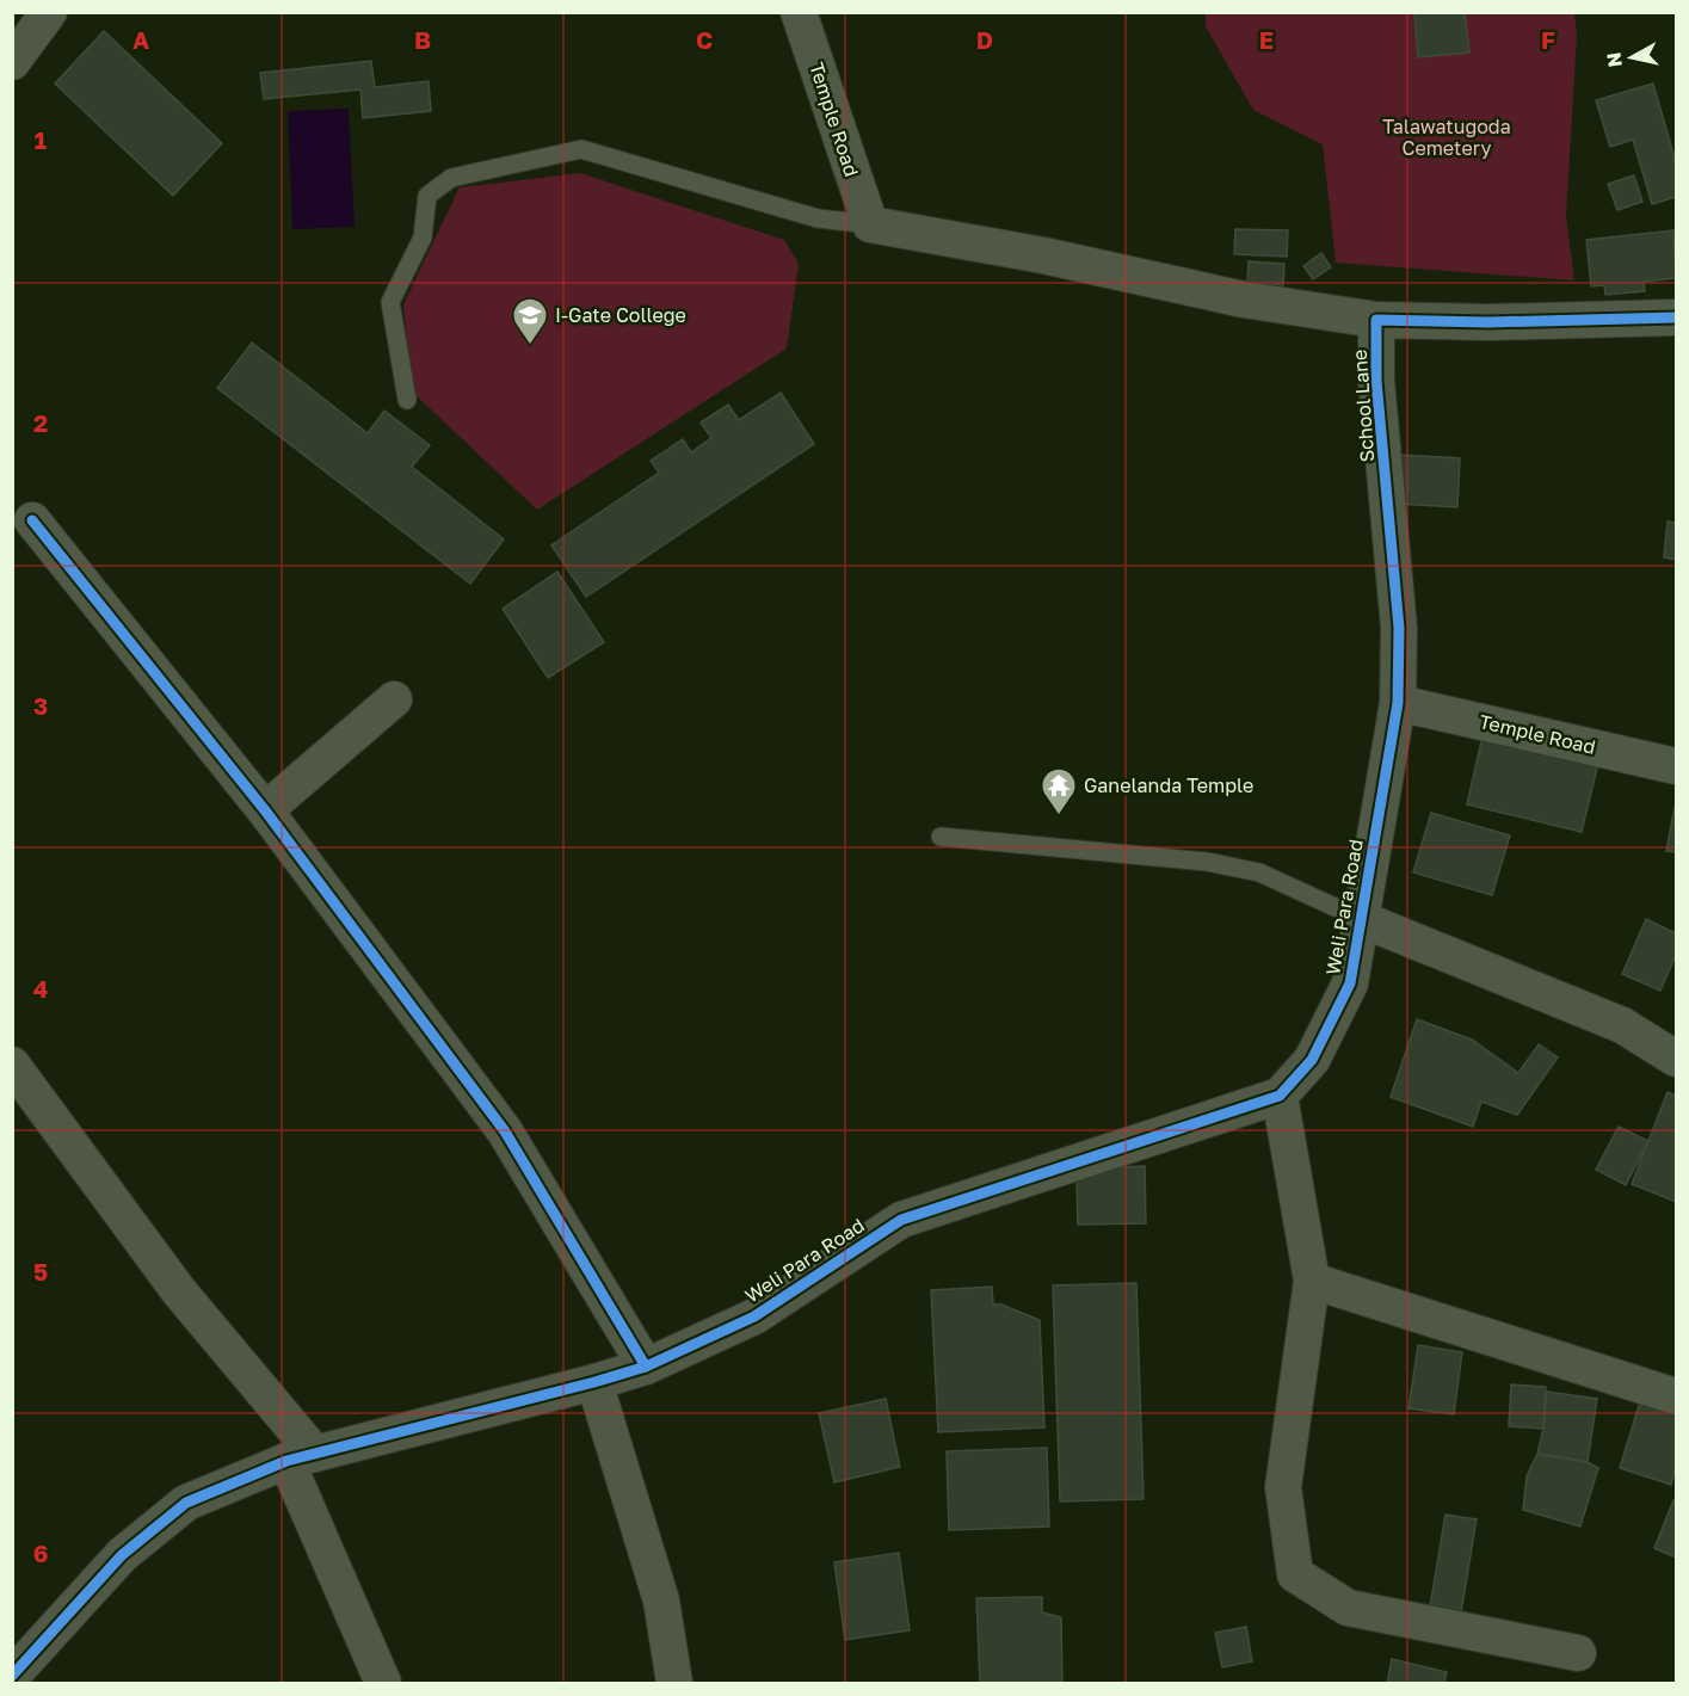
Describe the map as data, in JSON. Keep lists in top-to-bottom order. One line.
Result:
{"streets":{"street":["Temple Road","School Lane","Weli Para Road"]},"crossings":[["Temple Road","School Lane"],["Temple Road","Weli Para Road"],["School Lane","Weli Para Road"]],"parks":["Talawatugoda Cemetery"],"places":{"school or university":["I-Gate College"],"temple":["Ganelanda Temple"]},"north":"left","grid":{"columns":["A","B","C","D","E","F"],"rows":["1","2","3","4","5","6"]}}
